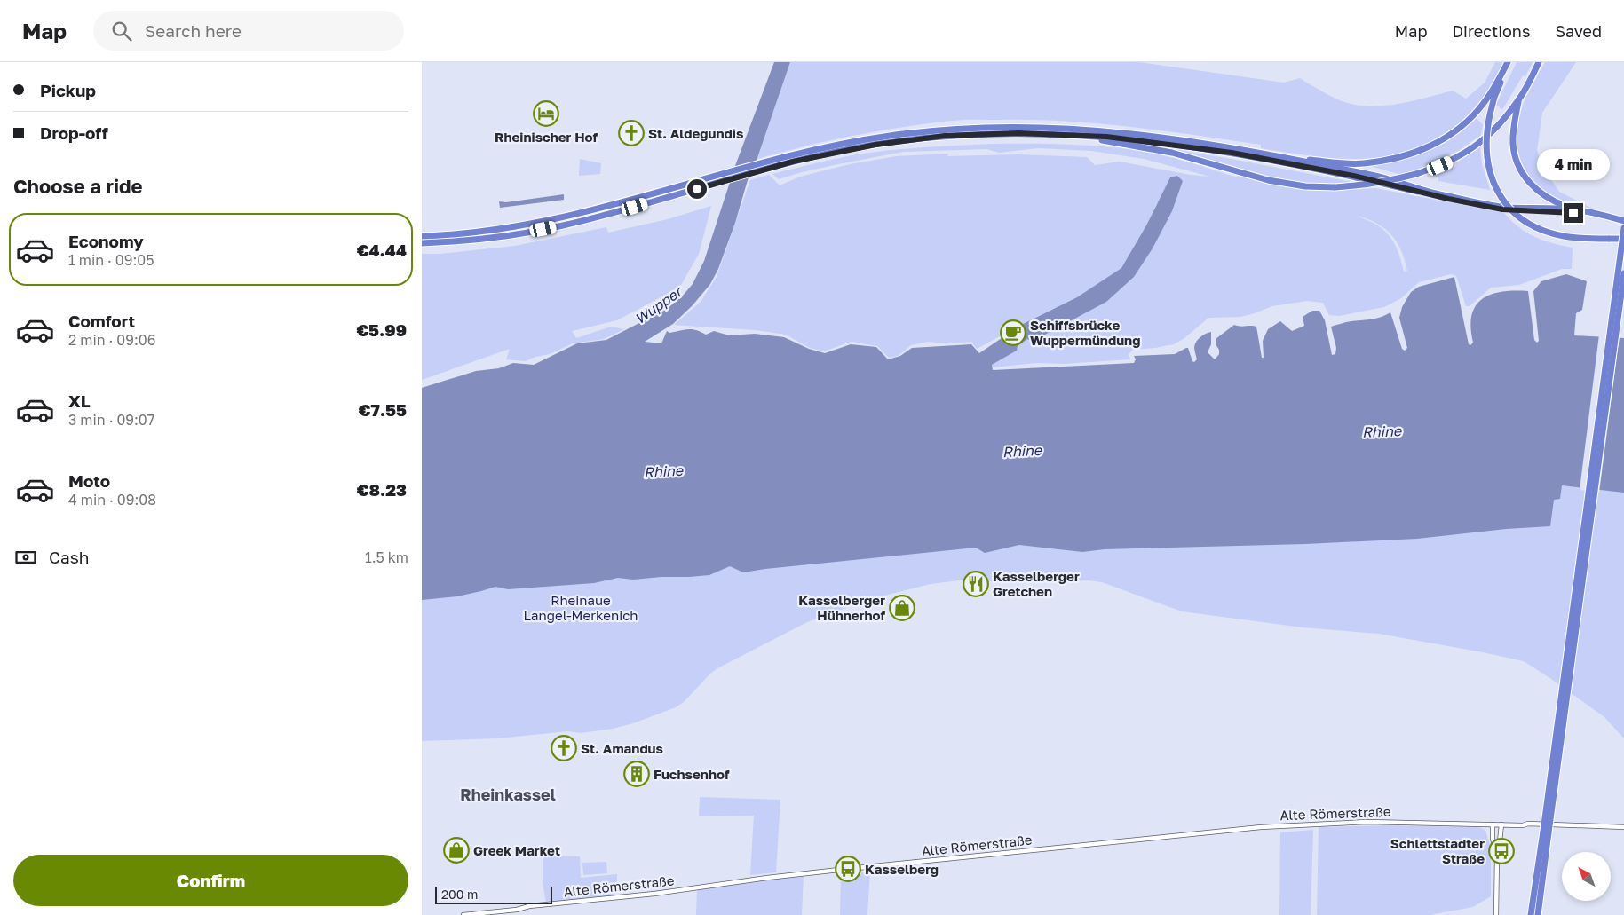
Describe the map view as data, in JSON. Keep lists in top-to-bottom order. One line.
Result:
{"streets":{"street":["Alte Römerstraße"]},"districts":["Rheinkassel"],"water":["Wupper","Rhine"],"parks":["Rheinaue Langel-Merkenich"],"places":{"hotel":["Rheinischer Hof"],"church":["St. Aldegundis","St. Amandus"],"cafe":["Schiffsbrücke Wuppermündung"],"restaurant":["Kasselberger Gretchen"],"shop":["Kasselberger Hühnerhof","Greek Market"],"building":["Fuchsenhof"],"bus stop":["Schlettstadter Straße","Kasselberg"]},"scale_bar":"200 m","north":"top left","page":{"header":"Map","search":"Search here","nav":["Map","Directions","Saved"],"banner":["Pickup","Drop-off"],"bubble":"4 min","heading":"Choose a ride","list":[{"name":"Economy","note":"1 min · 09:05","value":"€4.44"},{"name":"Comfort","note":"2 min · 09:06","value":"€5.99"},{"name":"XL","note":"3 min · 09:07","value":"€7.55"},{"name":"Moto","note":"4 min · 09:08","value":"€8.23"}],"pay":["Cash","1.5 km"],"buttons":"Confirm","scale":"200 m"}}
